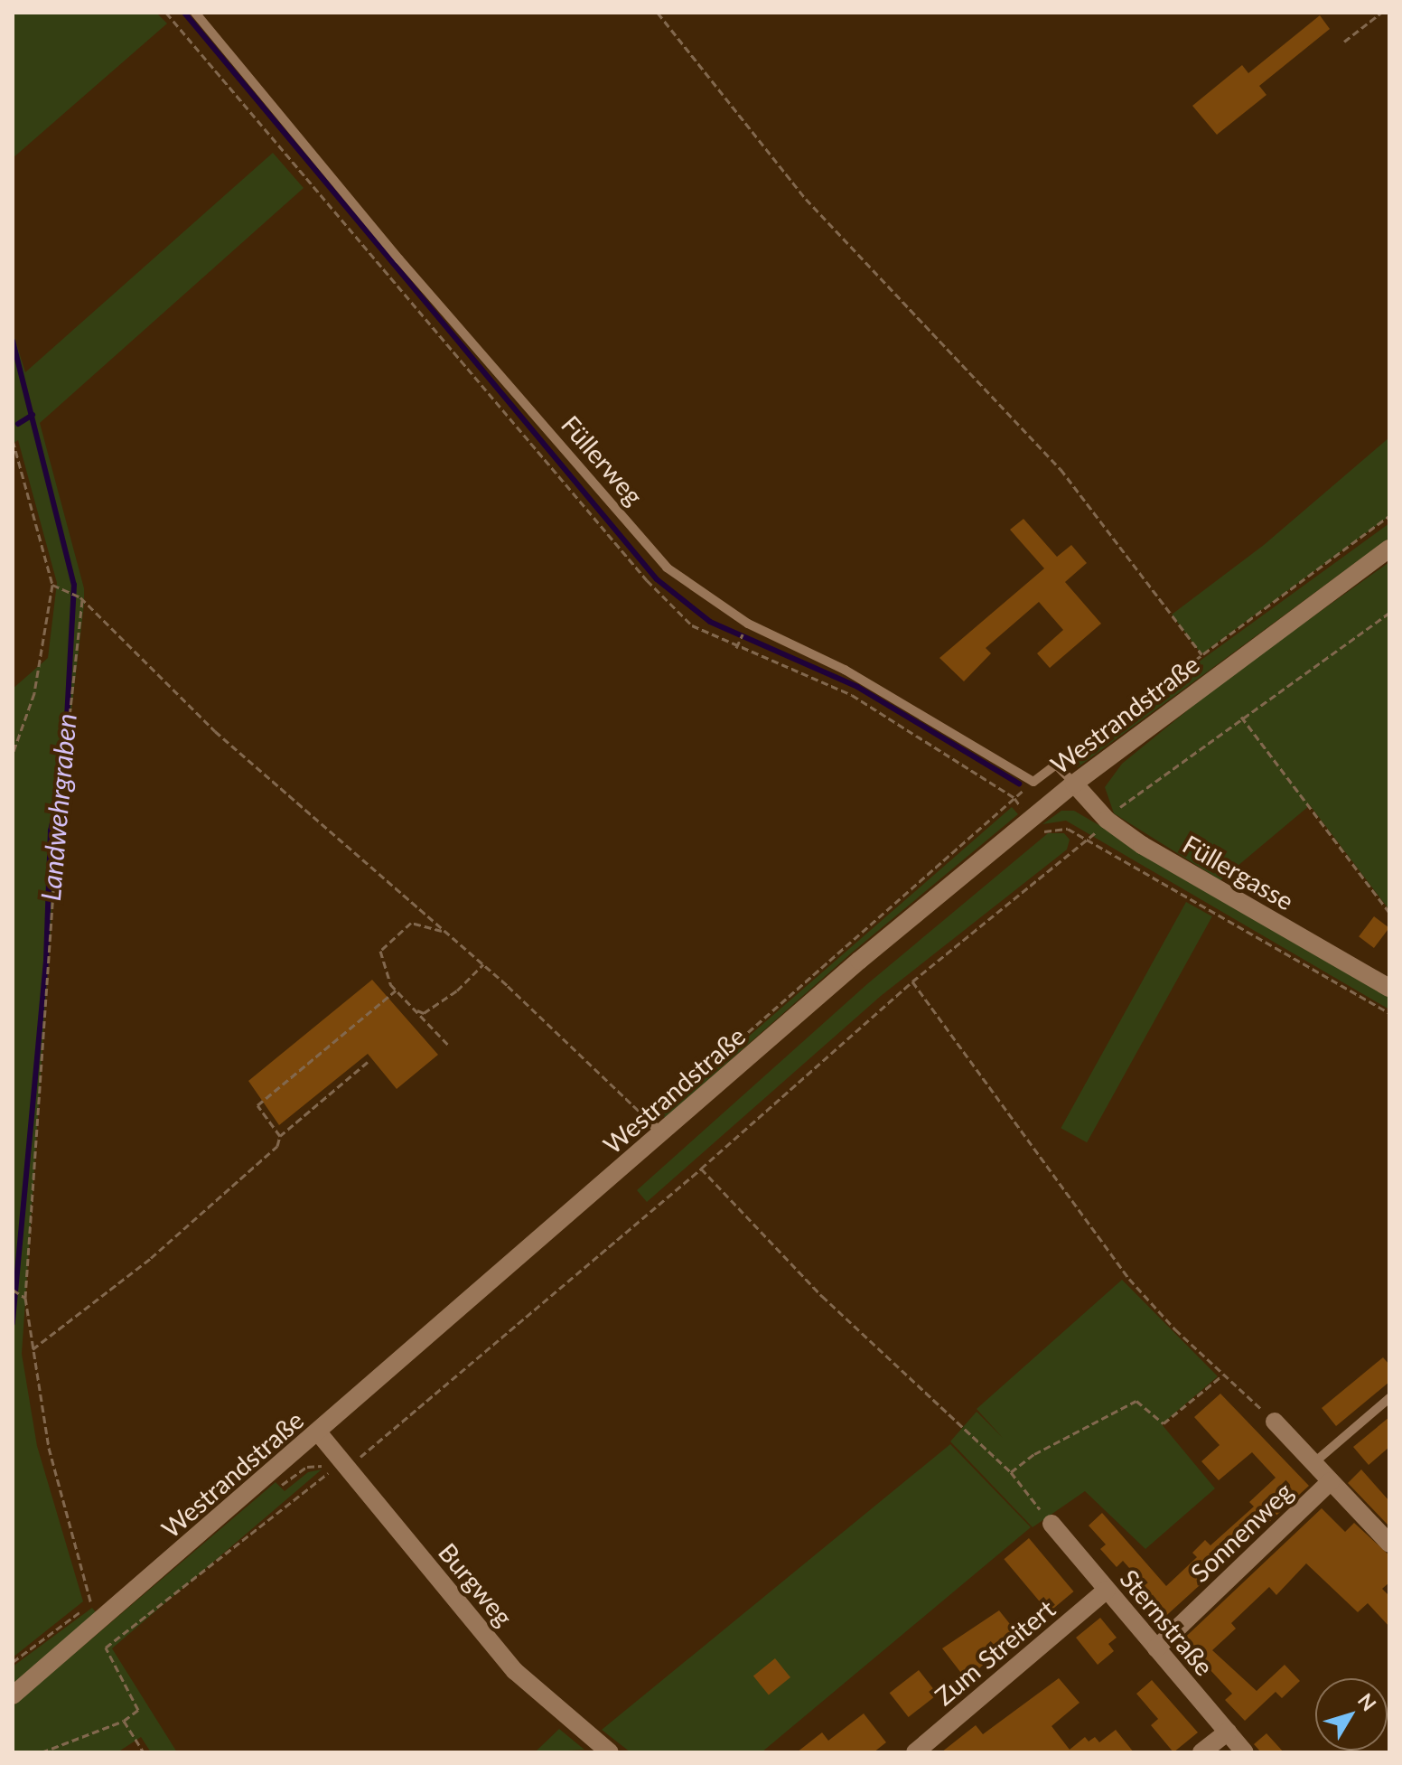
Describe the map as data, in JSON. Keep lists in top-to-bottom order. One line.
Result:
{"streets":{"street":["Westrandstraße","Füllergasse","Sonnenweg","Burgweg","Sternstraße","Zum Streitert"],"lane":["Füllerweg"]},"crossings":[["Westrandstraße","Füllergasse"],["Westrandstraße","Burgweg"],["Sonnenweg","Sternstraße"],["Sternstraße","Zum Streitert"]],"water":["Landwehrgraben"],"north":"top right"}
